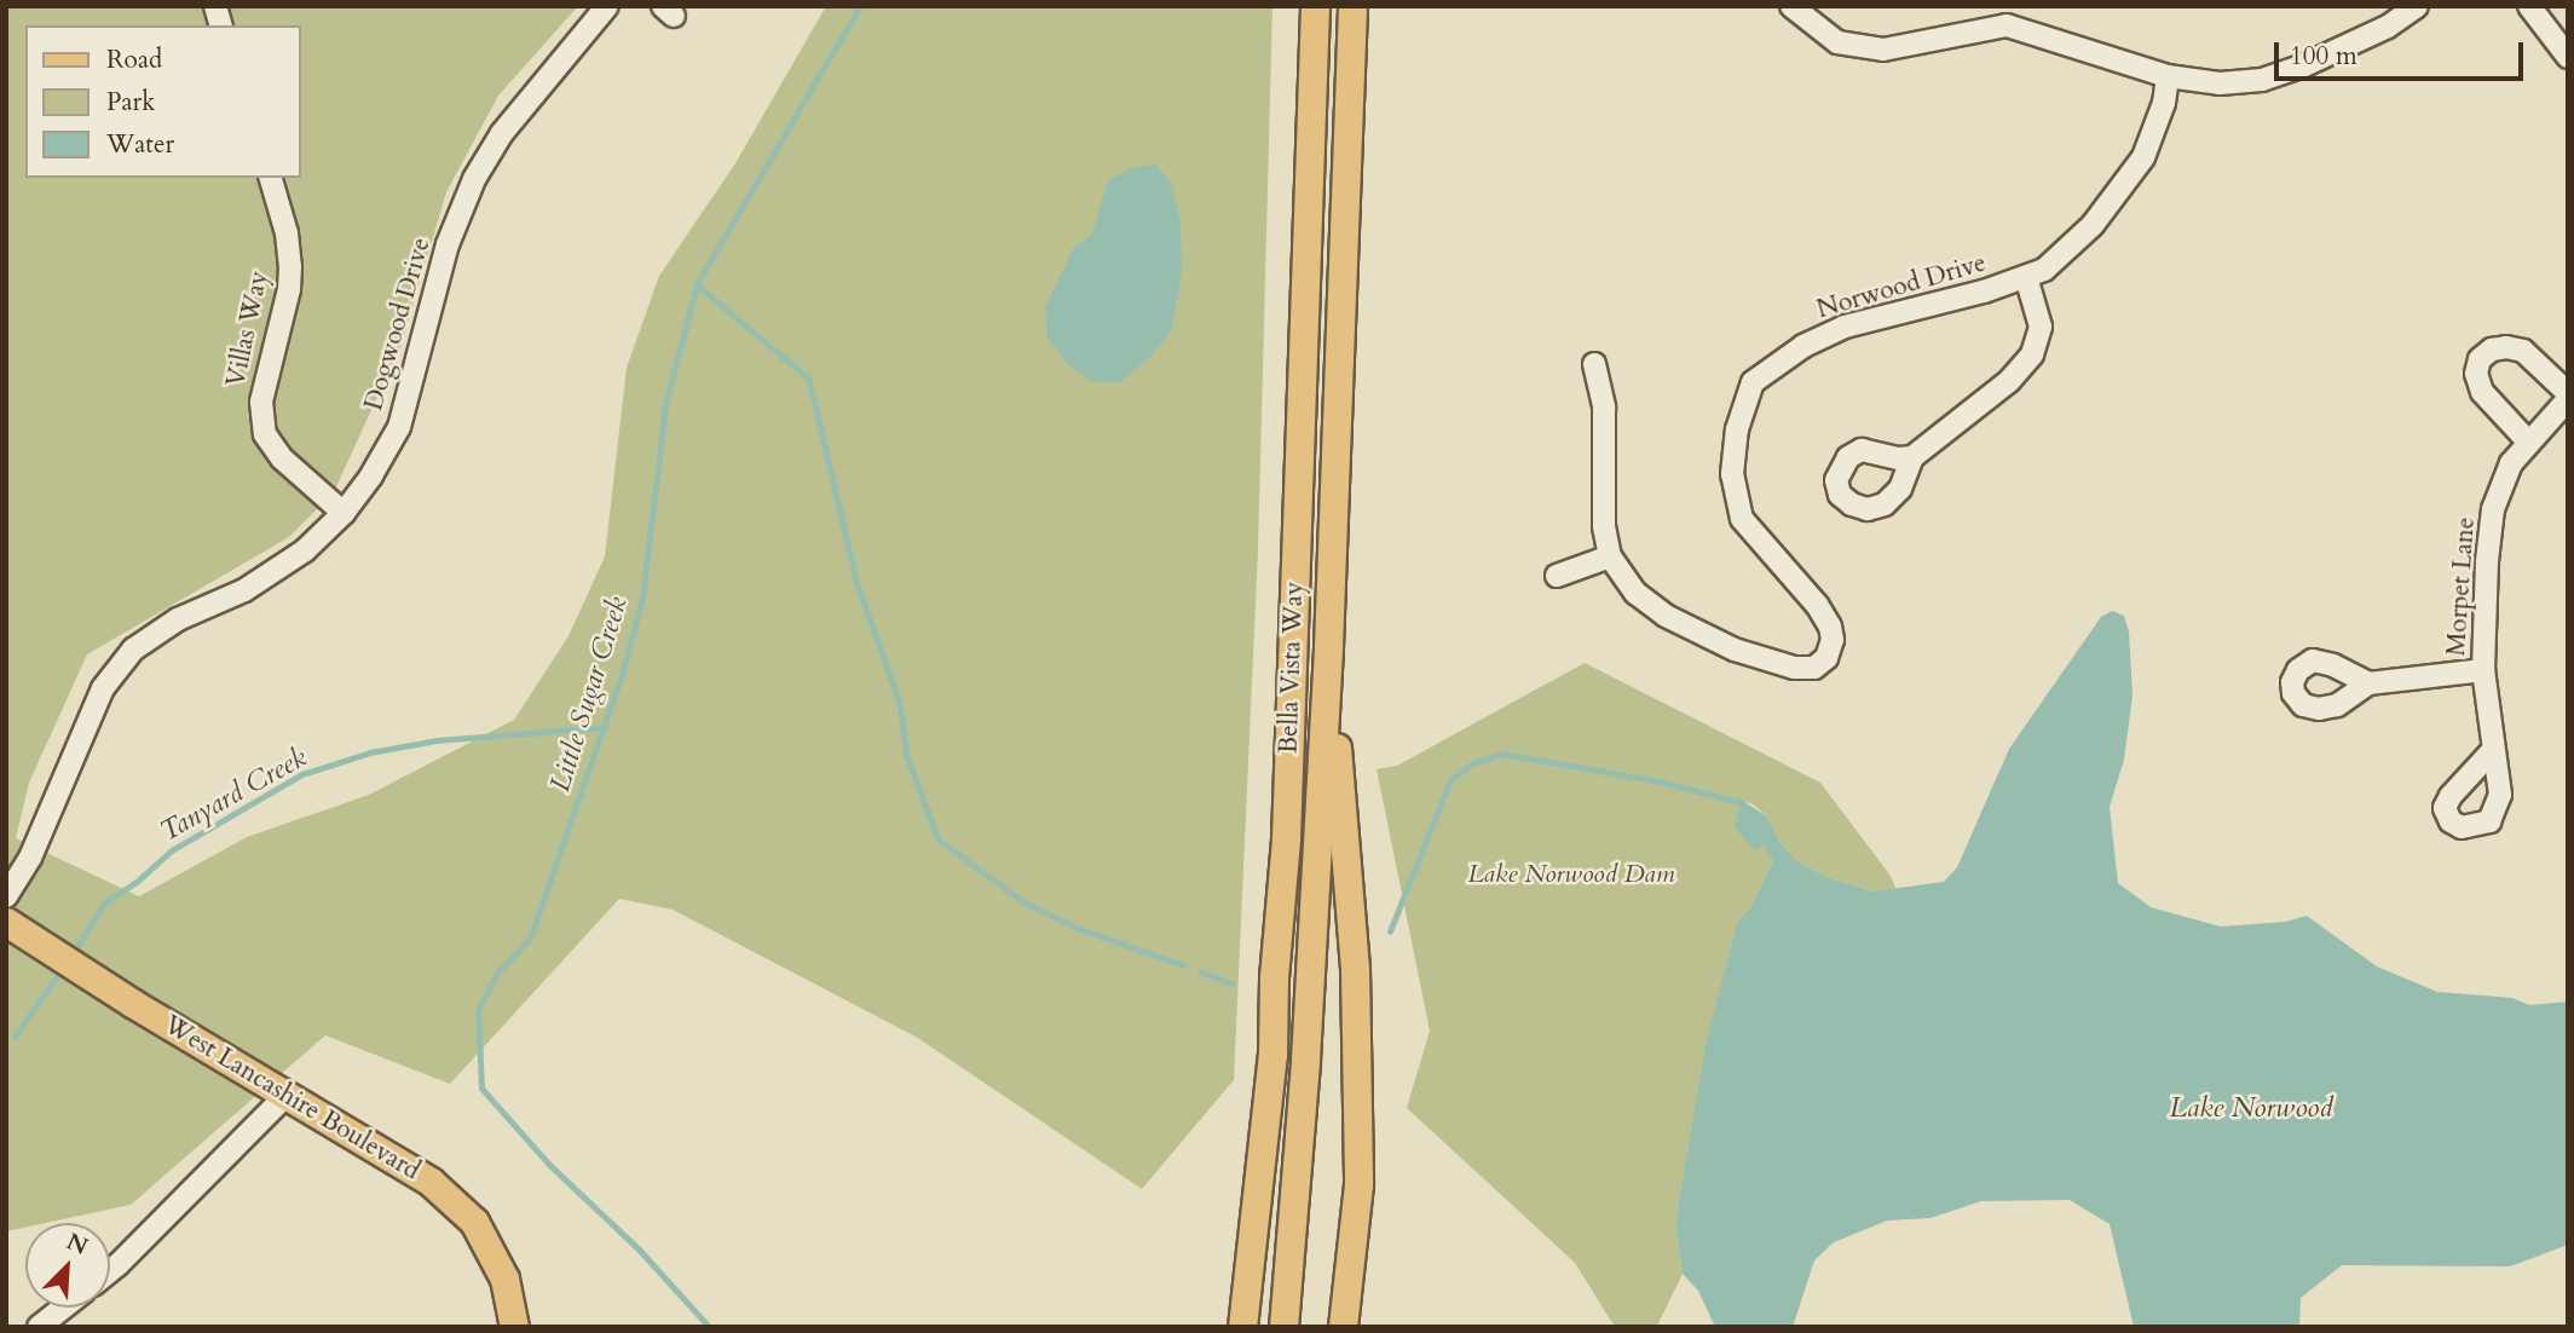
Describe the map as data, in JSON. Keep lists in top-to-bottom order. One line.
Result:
{"streets":{"main road":["Bella Vista Way","West Lancashire Boulevard"],"street":["Norwood Drive","Dogwood Drive","Villas Way","Morpet Lane"]},"crossings":[["Dogwood Drive","Villas Way"]],"water":["Little Sugar Creek","Tanyard Creek","Lake Norwood"],"parks":["Lake Norwood Dam"],"legend":["Road","Park","Water"],"scale_bar":"100 m","north":"top right"}
